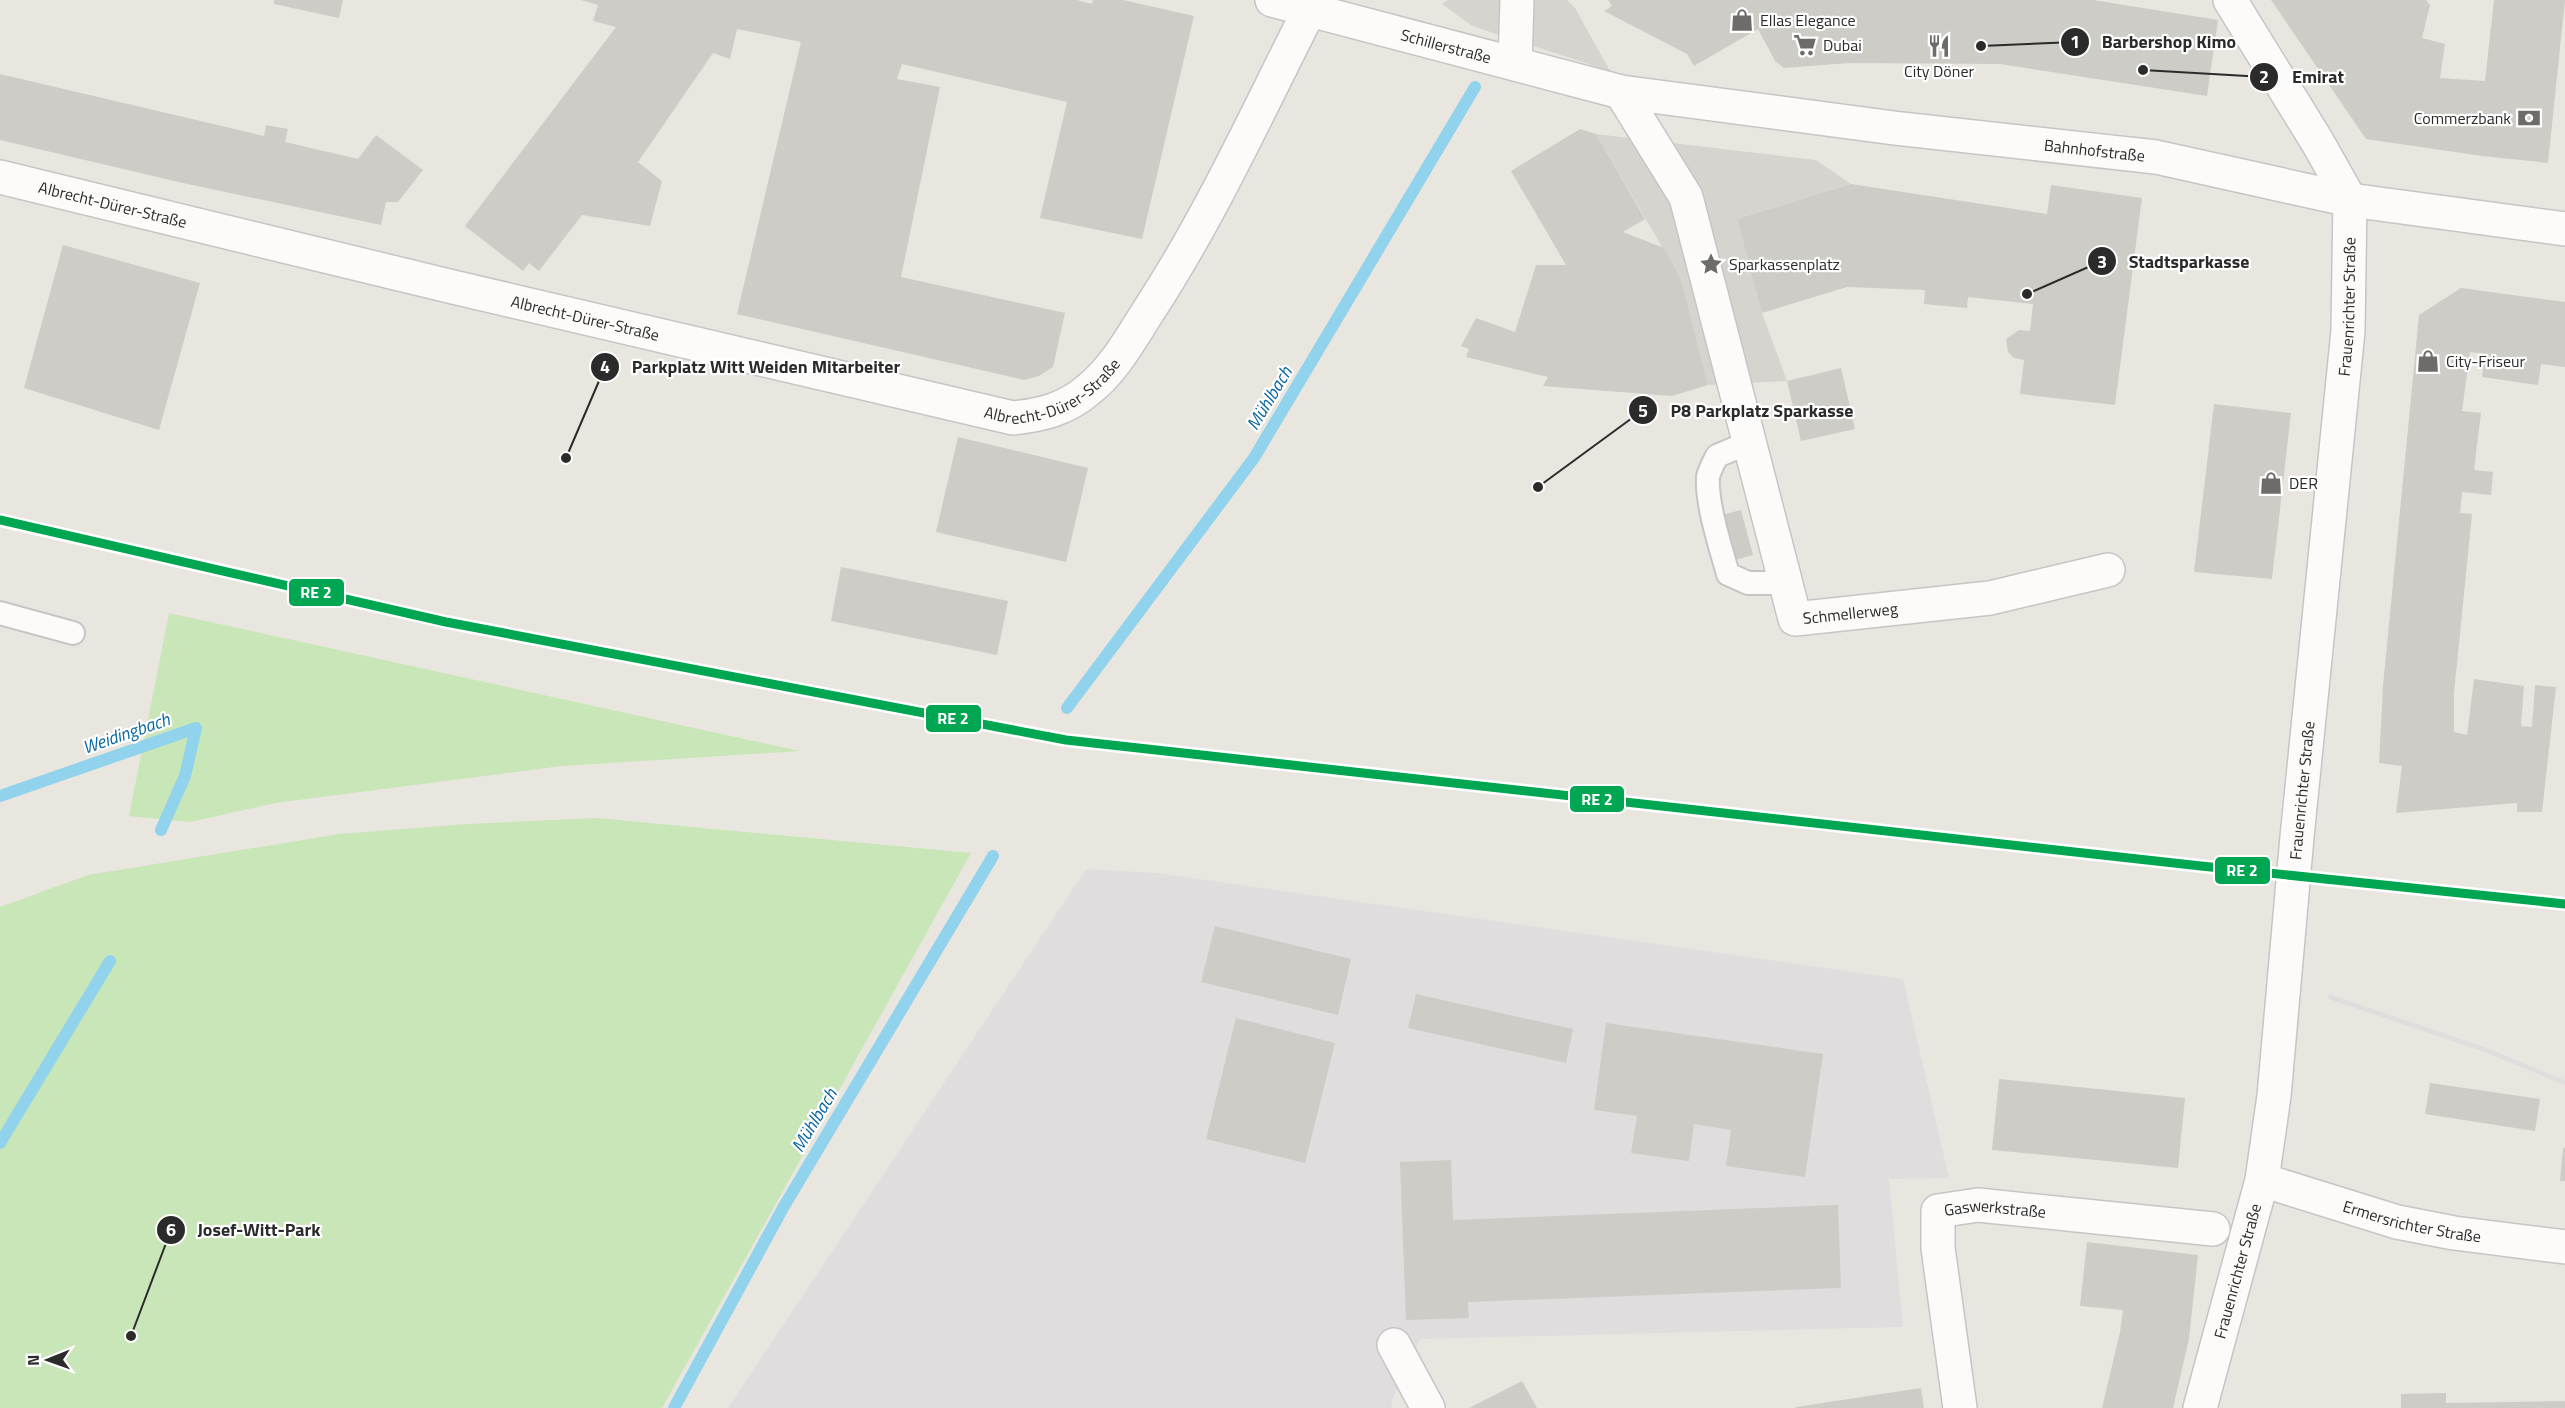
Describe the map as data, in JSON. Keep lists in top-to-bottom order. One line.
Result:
{"streets":{"street":["Schillerstraße","Bahnhofstraße","Albrecht-Dürer-Straße","Frauenrichter Straße","Schmellerweg","Gaswerkstraße","Ermersrichter Straße"]},"crossings":[["Schillerstraße","Bahnhofstraße"],["Schillerstraße","Albrecht-Dürer-Straße"],["Bahnhofstraße","Frauenrichter Straße"],["Frauenrichter Straße","Ermersrichter Straße"]],"water":["Mühlbach","Weidingbach"],"places":{"shop":["Ellas Elegance","City-Friseur","DER"],"supermarket":["Dubai"],"restaurant":["City Döner"],"other":["Barbershop Kimo","Emirat","Stadtsparkasse","Parkplatz Witt Weiden Mitarbeiter","P8 Parkplatz Sparkasse","Josef-Witt-Park"],"bank":["Commerzbank"],"place":["Sparkassenplatz"]},"north":"left"}
